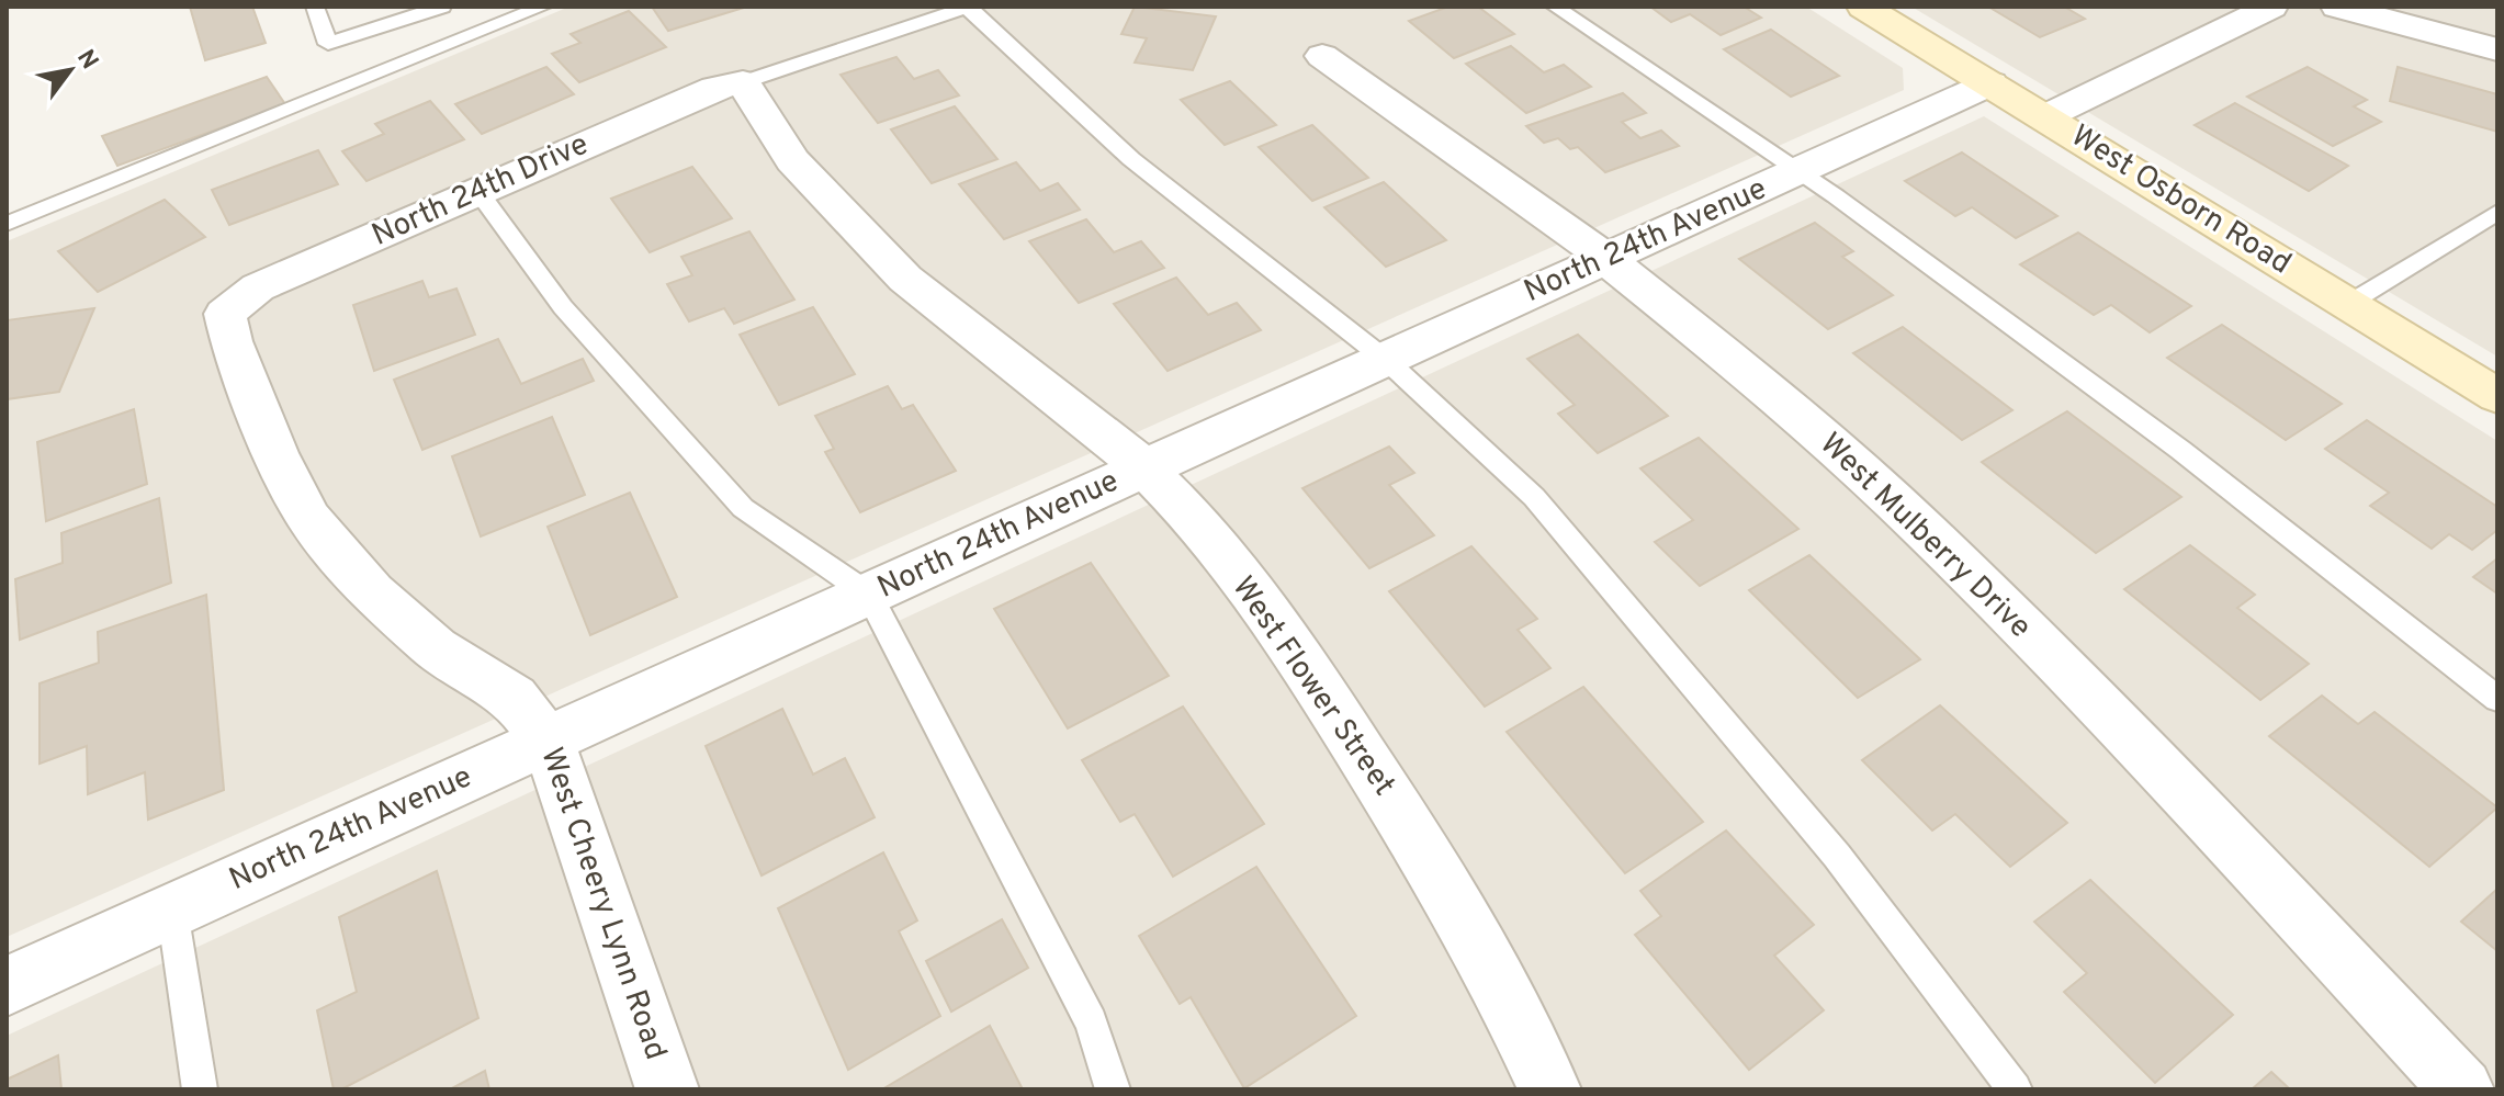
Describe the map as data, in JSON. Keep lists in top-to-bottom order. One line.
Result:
{"streets":{"street":["North 24th Drive","West Osborn Road","North 24th Avenue","West Mulberry Drive","West Flower Street","West Cheery Lynn Road"]},"crossings":[["North 24th Drive","West Flower Street"],["North 24th Drive","West Cheery Lynn Road"],["West Osborn Road","North 24th Avenue"],["North 24th Avenue","West Mulberry Drive"],["North 24th Avenue","West Flower Street"],["North 24th Avenue","West Cheery Lynn Road"]],"north":"top right"}
